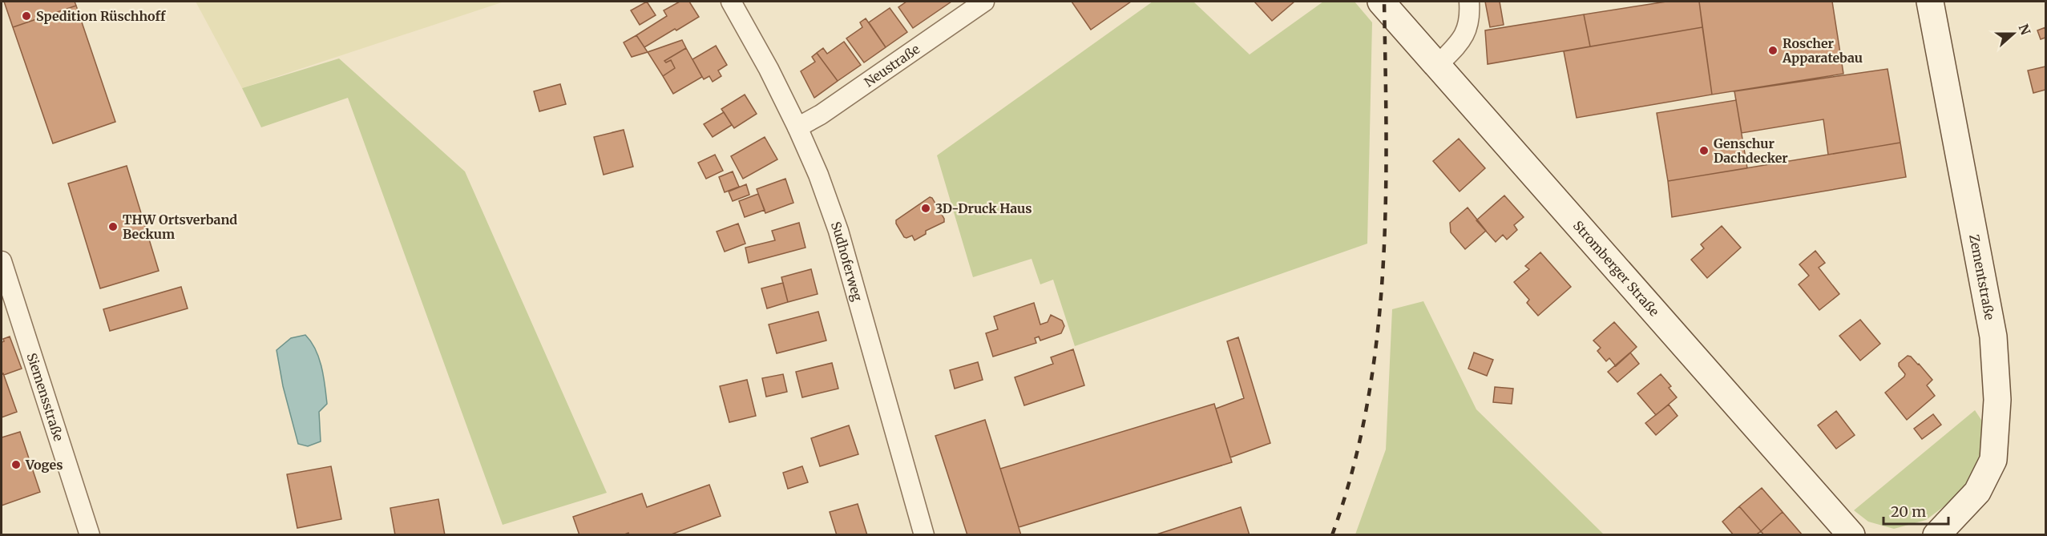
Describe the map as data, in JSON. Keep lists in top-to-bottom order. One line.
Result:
{"streets":{"main road":["Stromberger Straße","Zementstraße"],"street":["Neustraße","Sudhoferweg","Siemensstraße"]},"crossings":[["Neustraße","Sudhoferweg"]],"places":["Spedition Rüschhoff","Roscher Apparatebau","Genschur Dachdecker","3D-Druck Haus","THW Ortsverband Beckum","Voges"],"scale_bar":"20 m","north":"right"}
